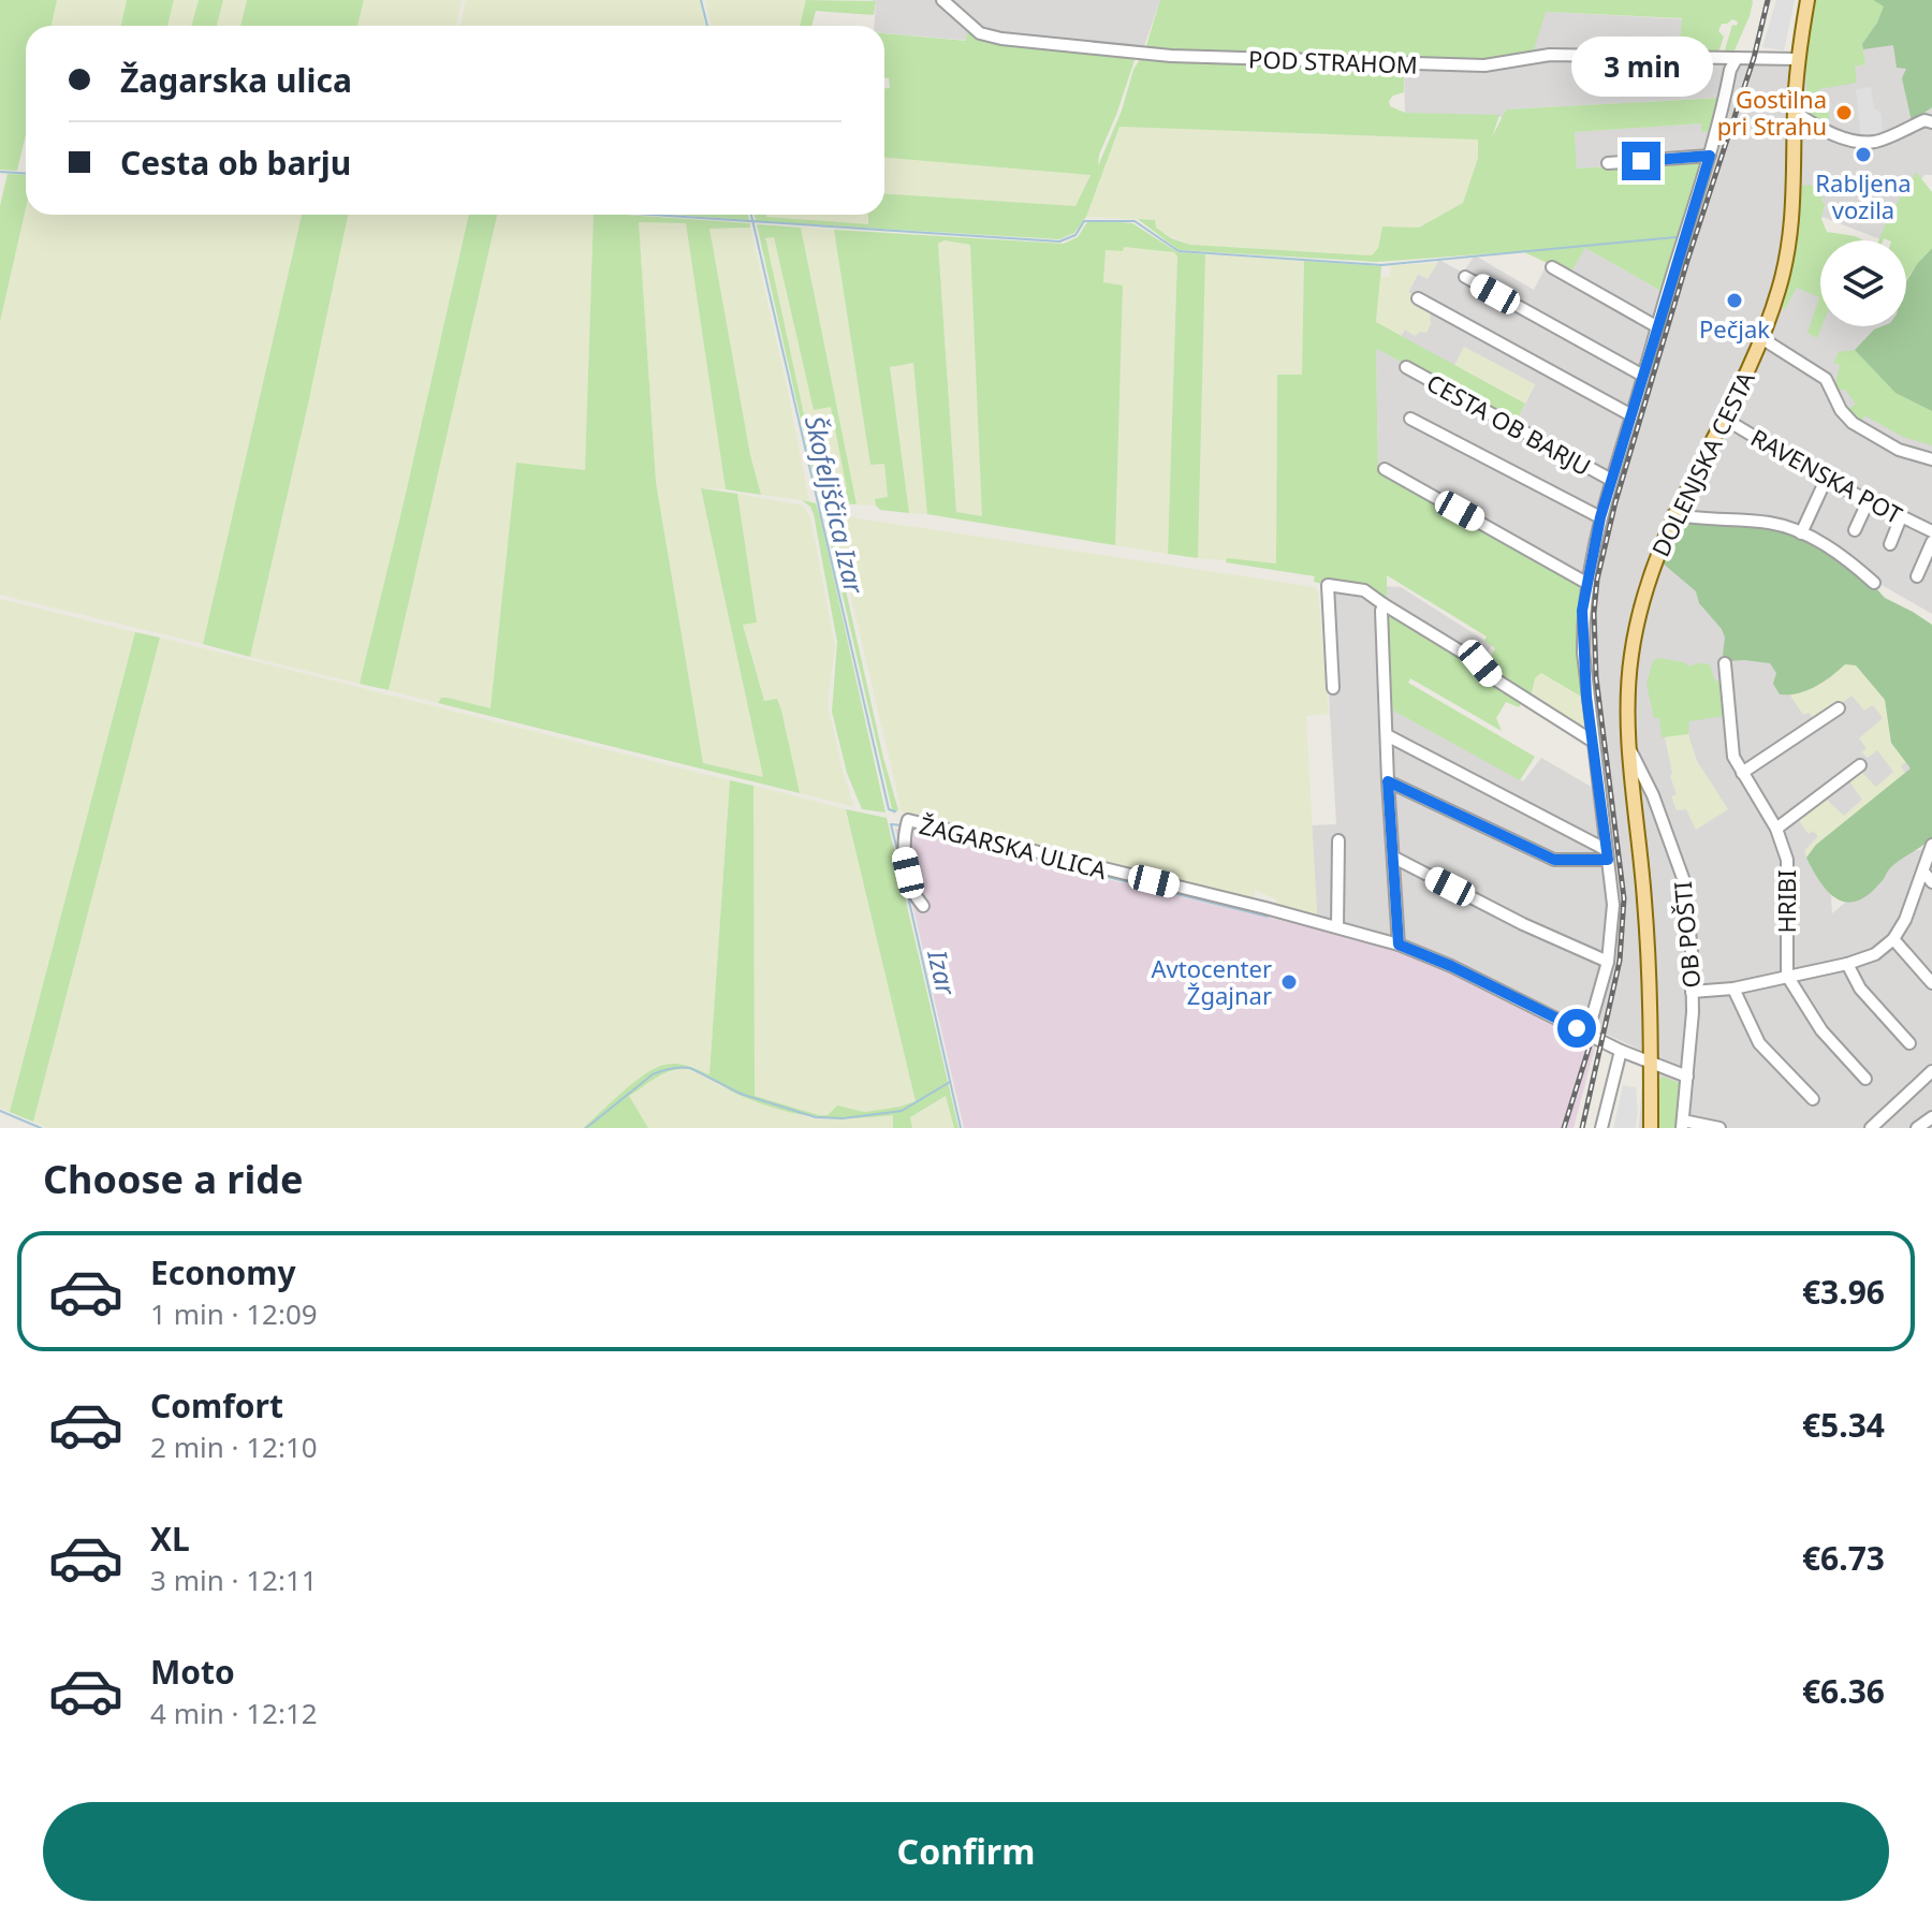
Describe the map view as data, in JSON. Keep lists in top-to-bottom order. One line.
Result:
{"streets":{"main road":["DOLENJSKA CESTA"],"street":["POD STRAHOM","CESTA OB BARJU","RAVENSKA POT","ŽAGARSKA ULICA","HRIBI","OB POŠTI"]},"crossings":[["POD STRAHOM","CESTA OB BARJU"],["POD STRAHOM","DOLENJSKA CESTA"],["CESTA OB BARJU","ŽAGARSKA ULICA"],["DOLENJSKA CESTA","RAVENSKA POT"],["DOLENJSKA CESTA","ŽAGARSKA ULICA"],["DOLENJSKA CESTA","OB POŠTI"],["ŽAGARSKA ULICA","OB POŠTI"]],"water":["Škofeljščica Izar","Izar"],"places":["Gostilna pri Strahu","Rabljena vozila","Pečjak","Avtocenter Žgajnar"],"page":{"banner":["Žagarska ulica","Cesta ob barju"],"bubble":"3 min","heading":"Choose a ride","list":[{"name":"Economy","note":"1 min · 12:09","value":"€3.96"},{"name":"Comfort","note":"2 min · 12:10","value":"€5.34"},{"name":"XL","note":"3 min · 12:11","value":"€6.73"},{"name":"Moto","note":"4 min · 12:12","value":"€6.36"}],"buttons":"Confirm"}}
